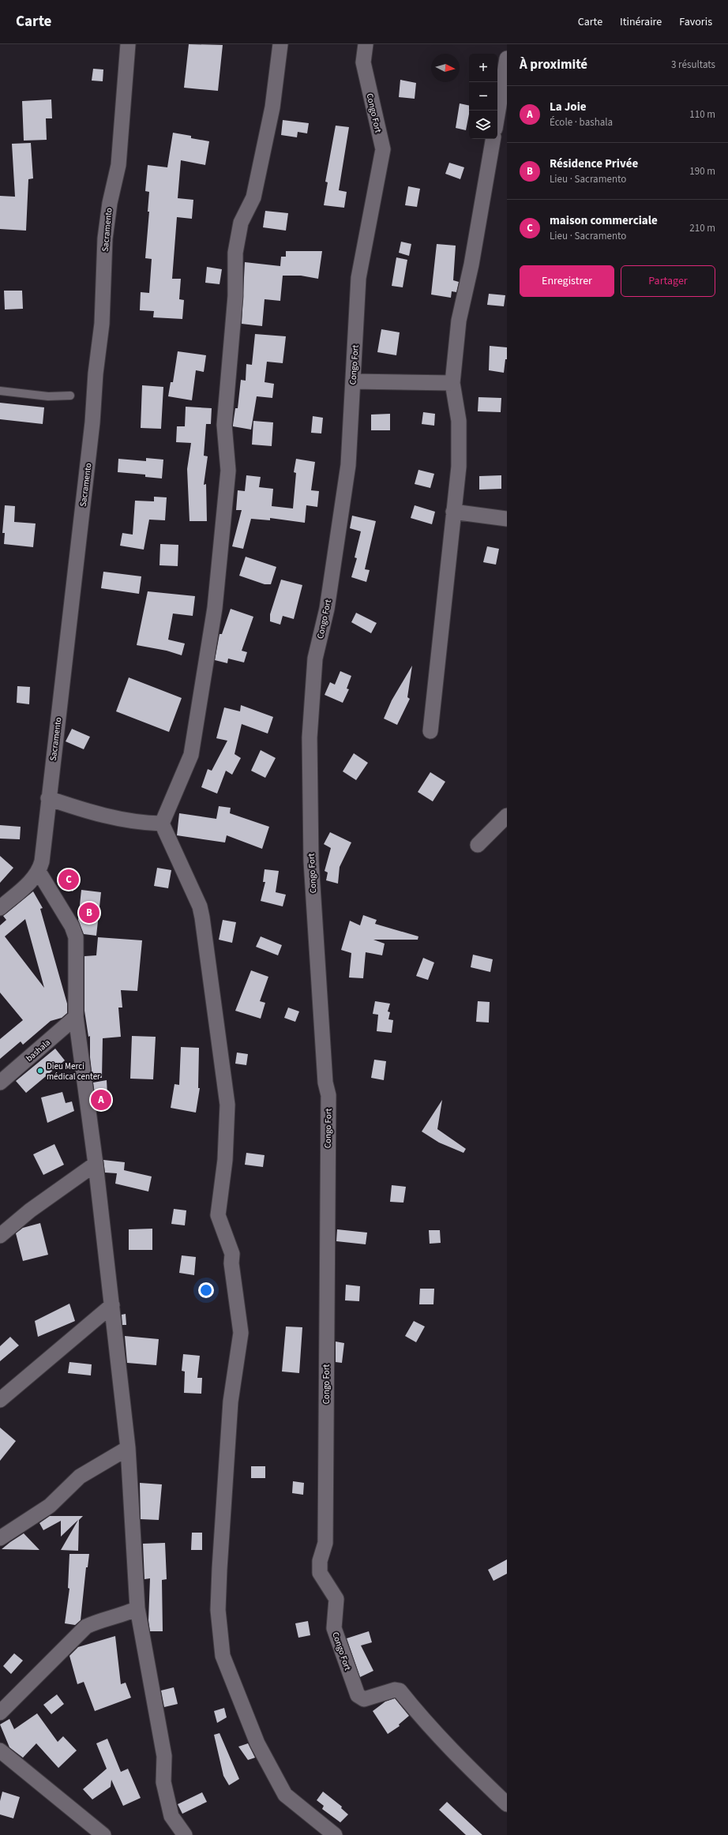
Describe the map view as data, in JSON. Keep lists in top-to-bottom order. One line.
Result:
{"streets":{"street":["Congo Fort","Sacramento","bashala"]},"places":["Dieu Merci médical center"],"north":"right","page":{"header":"Carte","nav":["Carte","Itinéraire","Favoris"],"heading":["À proximité","3 résultats"],"map_buttons":["+","−"],"list":[{"mark":"A","name":"La Joie","note":"École · bashala","value":"110 m"},{"mark":"B","name":"Résidence Privée","note":"Lieu · Sacramento","value":"190 m"},{"mark":"C","name":"maison commerciale","note":"Lieu · Sacramento","value":"210 m"}],"buttons":["Enregistrer","Partager"],"pins":["C","B","A"]}}
